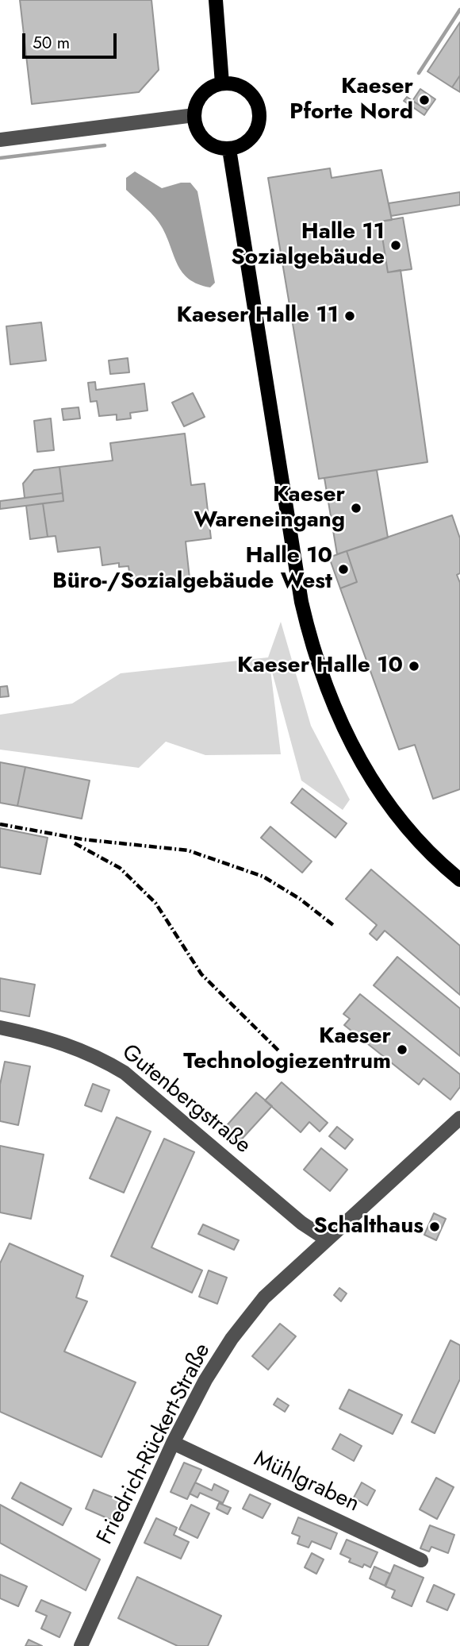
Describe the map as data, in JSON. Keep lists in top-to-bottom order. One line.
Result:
{"streets":{"street":["Gutenbergstraße","Friedrich-Rückert-Straße","Mühlgraben"]},"crossings":[["Gutenbergstraße","Friedrich-Rückert-Straße"],["Friedrich-Rückert-Straße","Mühlgraben"]],"places":["Kaeser Pforte Nord","Halle 11 Sozialgebäude","Kaeser Halle 11","Kaeser Wareneingang","Halle 10 Büro-/Sozialgebäude West","Kaeser Halle 10","Kaeser Technologiezentrum","Schalthaus"],"scale_bar":"50 m"}
